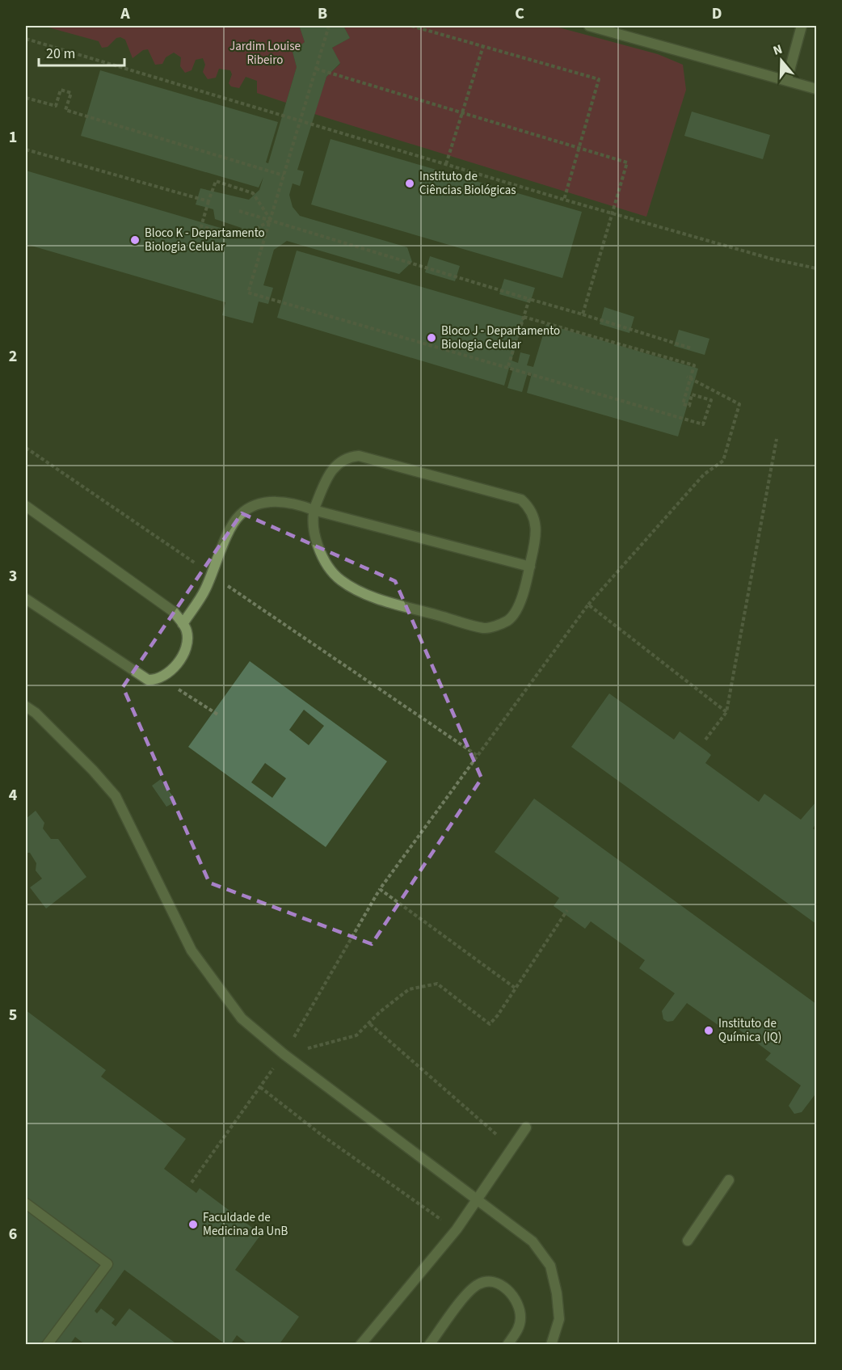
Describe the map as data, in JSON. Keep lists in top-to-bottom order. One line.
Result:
{"parks":["Jardim Louise Ribeiro"],"places":["Instituto de Ciências Biológicas","Bloco K - Departamento Biologia Celular","Bloco J - Departamento Biologia Celular","Instituto de Química (IQ)","Faculdade de Medicina da UnB"],"scale_bar":"20 m","north":"top","grid":{"columns":["A","B","C","D"],"rows":["1","2","3","4","5","6"]}}
